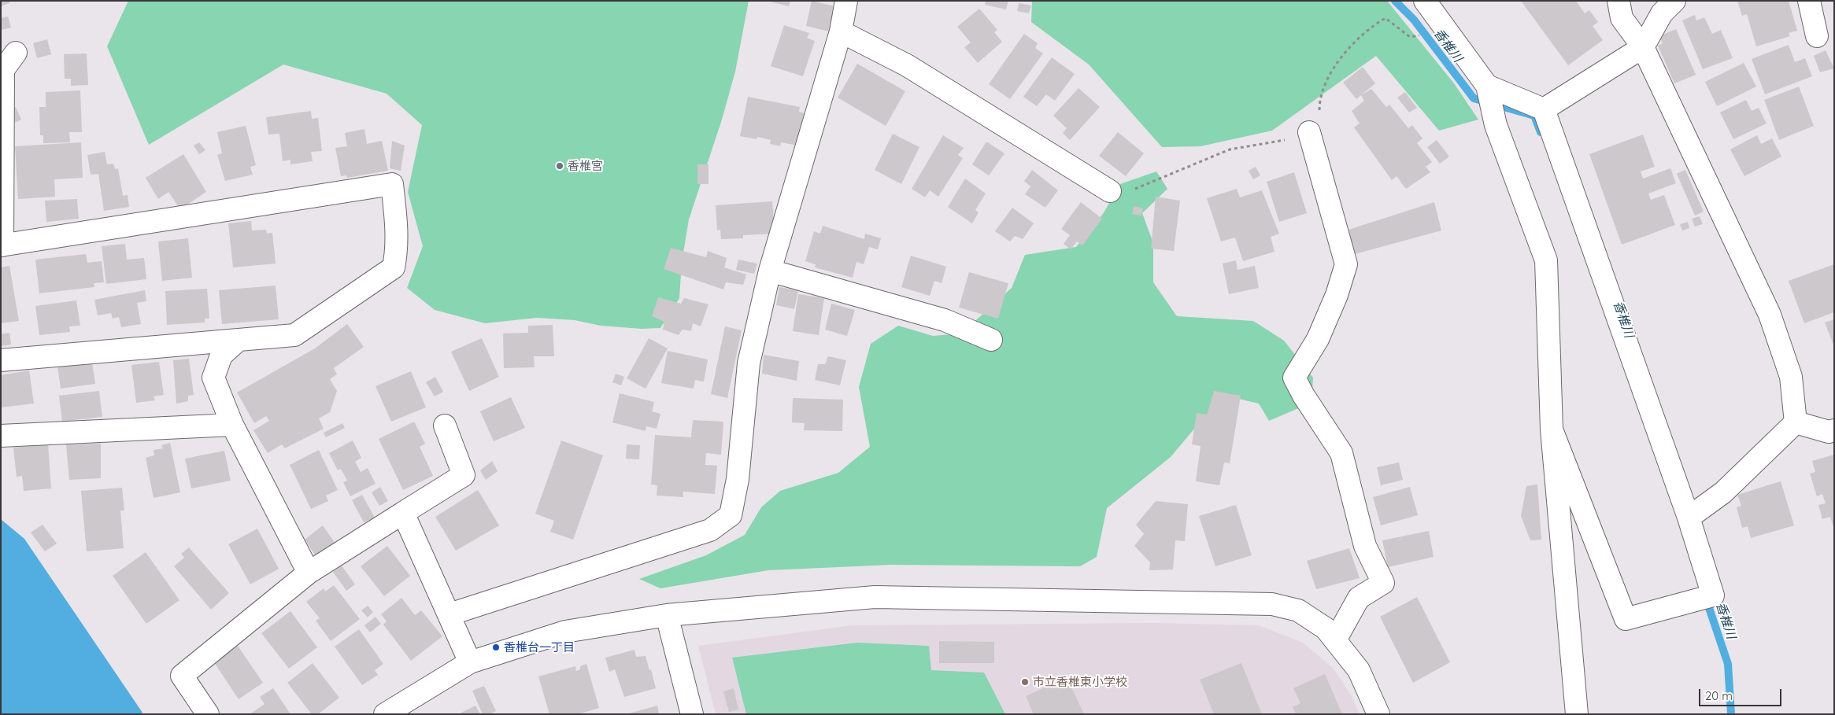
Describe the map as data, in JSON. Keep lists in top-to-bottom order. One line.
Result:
{"water":["香椎川"],"places":["香椎宮","香椎台一丁目","市立香椎東小学校"],"scale_bar":"20 m"}
